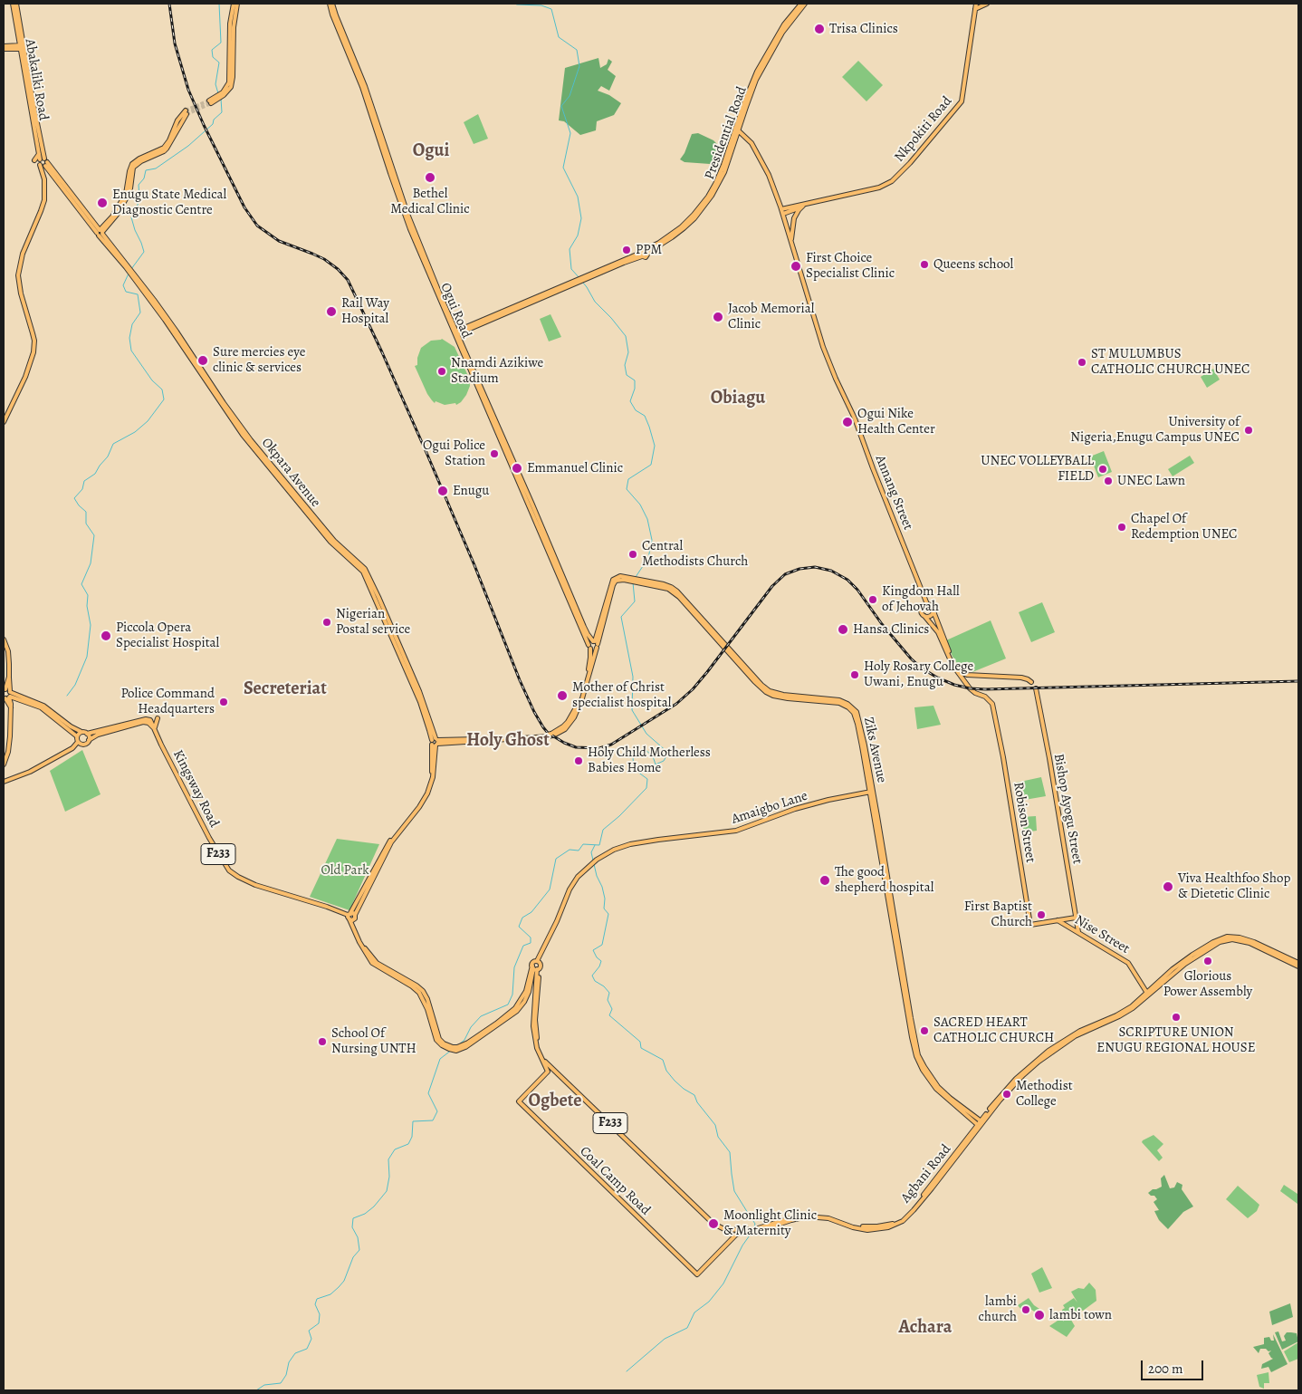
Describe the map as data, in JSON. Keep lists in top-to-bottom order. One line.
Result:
{"streets":{"main road":["Abakaliki Road","Nkpokiti Road","Presidential Road","Ogui Road","Okpara Avenue","Annang Street","Ziks Avenue","Kingsway Road","Amaigbo Lane","Bishop Ayogu Street","Robison Street","F233","Nise Street","Agbani Road","Coal Camp Road"]},"crossings":[["Abakaliki Road","Okpara Avenue"],["Presidential Road","Ogui Road"],["Presidential Road","Annang Street"],["Ogui Road","Ziks Avenue"],["Okpara Avenue","Kingsway Road"],["Ziks Avenue","Amaigbo Lane"],["Ziks Avenue","Agbani Road"],["Amaigbo Lane","F233"],["Amaigbo Lane","Agbani Road"],["Amaigbo Lane","Coal Camp Road"],["Bishop Ayogu Street","Nise Street"],["Robison Street","Nise Street"],["F233","Agbani Road"],["F233","Coal Camp Road"],["Nise Street","Agbani Road"],["Agbani Road","Coal Camp Road"]],"districts":["Ogui","Obiagu","Secreteriat","Holy Ghost","Ogbete","Achara"],"parks":["Old Park"],"places":["Trisa Clinics","Bethel Medical Clinic","Enugu State Medical Diagnostic Centre","PPM","Queens school","First Choice Specialist Clinic","Rail Way Hospital","Jacob Memorial Clinic","Sure mercies eye clinic & services","ST MULUMBUS CATHOLIC CHURCH UNEC","Nnamdi Azikiwe Stadium","Ogui Nike Health Center","University of Nigeria,Enugu Campus UNEC","Ogui Police Station","Emmanuel Clinic","UNEC VOLLEYBALL FIELD","UNEC Lawn","Enugu","Chapel Of Redemption UNEC","Central Methodists Church","Kingdom Hall of Jehovah","Nigerian Postal service","Hansa Clinics","Piccola Opera Specialist Hospital","Holy Rosary College Uwani, Enugu","Mother of Christ specialist hospital","Police Command Headquarters","Holy Child Motherless Babies Home","The good shepherd hospital","Viva Healthfoo Shop & Dietetic Clinic","First Baptist Church","Glorious Power Assembly","SCRIPTURE UNION ENUGU REGIONAL HOUSE","SACRED HEART CATHOLIC CHURCH","School Of Nursing UNTH","Methodist College","Moonlight Clinic & Maternity","lambi church","lambi town"],"scale_bar":"200 m"}
